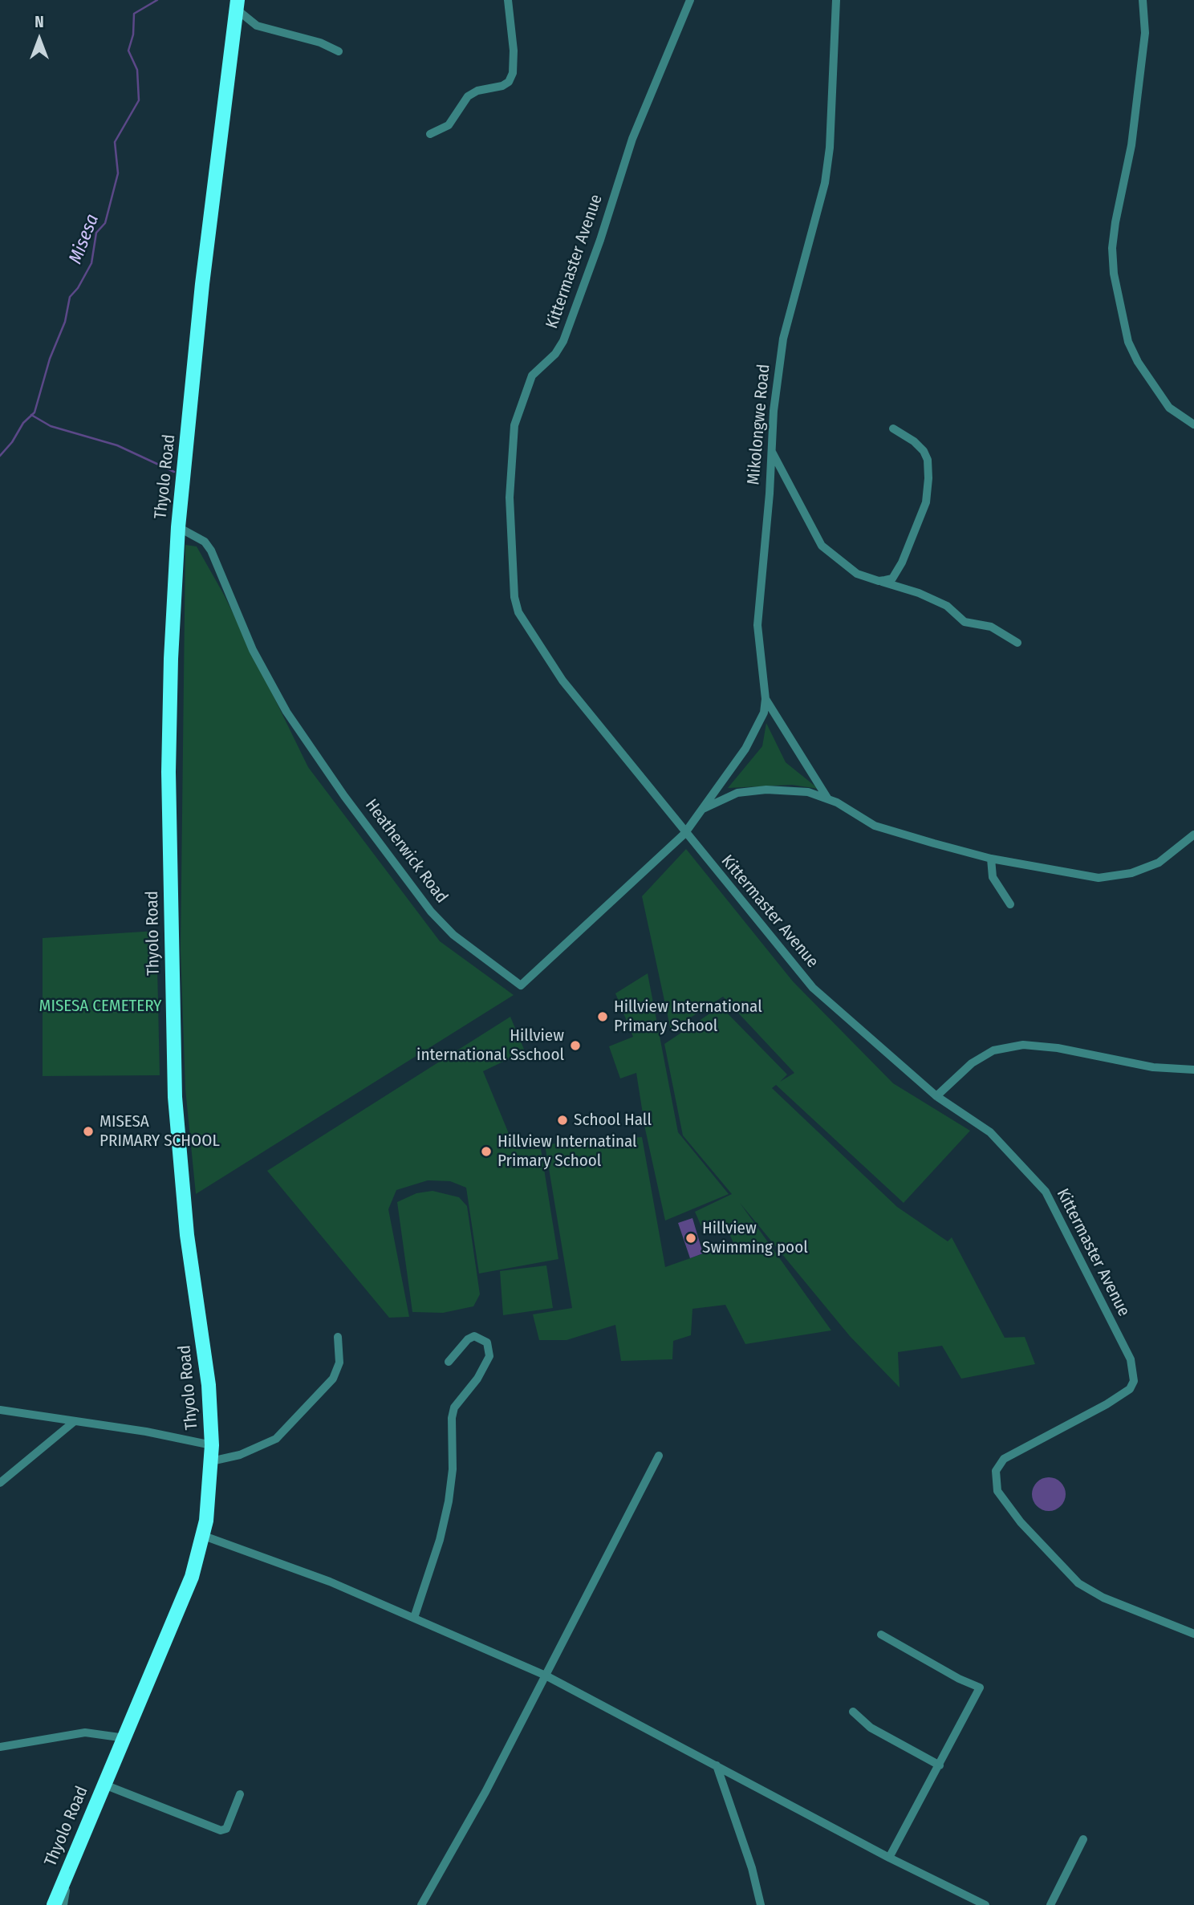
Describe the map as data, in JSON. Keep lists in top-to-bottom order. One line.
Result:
{"streets":{"highway":["Thyolo Road"],"street":["Kittermaster Avenue","Mikolongwe Road","Heatherwick Road"]},"crossings":[["Kittermaster Avenue","Mikolongwe Road"],["Kittermaster Avenue","Heatherwick Road"],["Mikolongwe Road","Heatherwick Road"],["Thyolo Road","Heatherwick Road"]],"water":["Misesa"],"parks":["MISESA CEMETERY"],"places":["Hillview International Primary School","Hillview international Sschool","School Hall","MISESA PRIMARY SCHOOL","Hillview Internatinal Primary School","Hillview Swimming pool"],"north":"top"}
